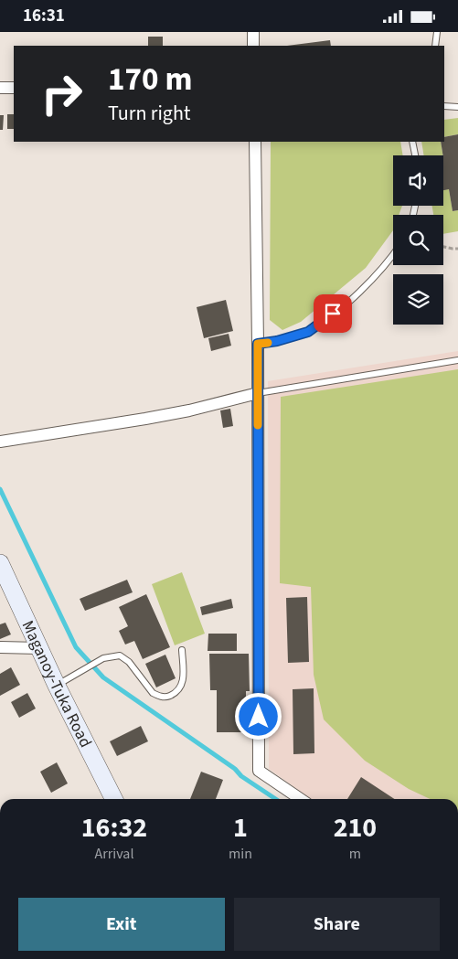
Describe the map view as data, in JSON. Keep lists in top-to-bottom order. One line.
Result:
{"streets":{"main road":["Maganoy-Tuka Road"]},"page":{"status":"16:31","turn":["170 m","Turn right"],"eta":["16:32","Arrival","1","min","210","m"],"buttons":["Exit","Share"]}}
